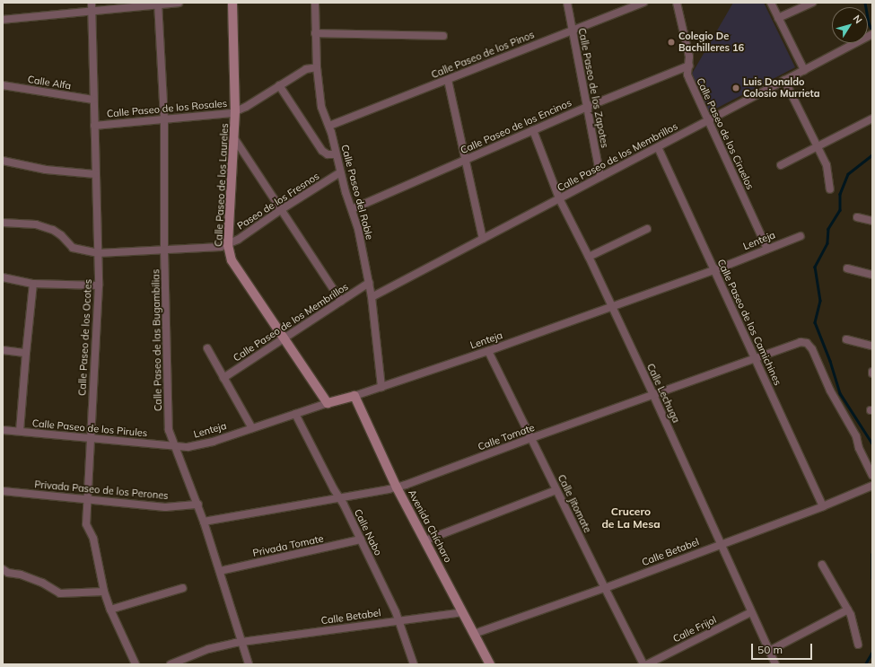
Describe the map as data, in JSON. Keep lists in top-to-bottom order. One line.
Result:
{"streets":{"street":["Calle Paseo de los Pinos","Calle Alfa","Calle Paseo de los Zapotes","Calle Paseo de los Rosales","Calle Paseo de los Encinos","Calle Paseo de los Ciruelos","Calle Paseo de los Membrillos","Calle Paseo de los Laureles","Calle Paseo del Roble","Paseo de los Fresnos","Lenteja","Calle Paseo de los Camichines","Calle Paseo de los Ocotes","Calle Paseo de las Bugambilias","Calle Lechuga","Calle Paseo de los Pirules","Calle Tomate","Privada Paseo de los Perones","Calle Jitomate","Avenida Chícharo","Calle Nabo","Privada Tomate","Calle Betabel","Calle Frijol"]},"crossings":[["Calle Paseo de los Pinos","Calle Paseo de los Zapotes"],["Calle Paseo de los Pinos","Calle Paseo del Roble"],["Calle Alfa","Calle Paseo de los Ocotes"],["Calle Paseo de los Zapotes","Calle Paseo de los Encinos"],["Calle Paseo de los Zapotes","Calle Paseo de los Membrillos"],["Calle Paseo de los Rosales","Calle Paseo de los Laureles"],["Calle Paseo de los Rosales","Calle Paseo del Roble"],["Calle Paseo de los Rosales","Calle Paseo de los Ocotes"],["Calle Paseo de los Rosales","Calle Paseo de las Bugambilias"],["Calle Paseo de los Encinos","Calle Paseo de los Ciruelos"],["Calle Paseo de los Encinos","Calle Paseo del Roble"],["Calle Paseo de los Encinos","Calle Lechuga"],["Calle Paseo de los Ciruelos","Calle Paseo de los Membrillos"],["Calle Paseo de los Ciruelos","Lenteja"],["Calle Paseo de los Membrillos","Calle Paseo de los Laureles"],["Calle Paseo de los Membrillos","Calle Paseo del Roble"],["Calle Paseo de los Membrillos","Calle Paseo de los Camichines"],["Calle Paseo de los Membrillos","Calle Lechuga"],["Calle Paseo de los Laureles","Paseo de los Fresnos"],["Calle Paseo de los Laureles","Lenteja"],["Calle Paseo del Roble","Paseo de los Fresnos"],["Calle Paseo del Roble","Lenteja"],["Paseo de los Fresnos","Calle Paseo de los Ocotes"],["Paseo de los Fresnos","Calle Paseo de las Bugambilias"],["Lenteja","Calle Paseo de los Camichines"],["Lenteja","Calle Paseo de las Bugambilias"],["Lenteja","Calle Lechuga"],["Lenteja","Calle Paseo de los Pirules"],["Lenteja","Calle Jitomate"],["Lenteja","Avenida Chícharo"],["Lenteja","Calle Nabo"],["Calle Paseo de los Camichines","Calle Tomate"],["Calle Paseo de los Camichines","Calle Betabel"],["Calle Paseo de los Ocotes","Calle Paseo de los Pirules"],["Calle Paseo de los Ocotes","Privada Paseo de los Perones"],["Calle Paseo de las Bugambilias","Calle Paseo de los Pirules"],["Calle Paseo de las Bugambilias","Calle Tomate"],["Calle Paseo de las Bugambilias","Privada Paseo de los Perones"],["Calle Paseo de las Bugambilias","Privada Tomate"],["Calle Paseo de las Bugambilias","Calle Betabel"],["Calle Lechuga","Calle Tomate"],["Calle Lechuga","Calle Betabel"],["Calle Lechuga","Calle Frijol"],["Calle Tomate","Calle Jitomate"],["Calle Tomate","Avenida Chícharo"],["Calle Tomate","Calle Nabo"],["Calle Jitomate","Calle Betabel"],["Avenida Chícharo","Calle Betabel"],["Calle Nabo","Privada Tomate"],["Calle Nabo","Calle Betabel"]],"districts":["Crucero de La Mesa"],"places":["Colegio De Bachilleres 16","Luis Donaldo Colosio Murrieta"],"scale_bar":"50 m","north":"top right"}
